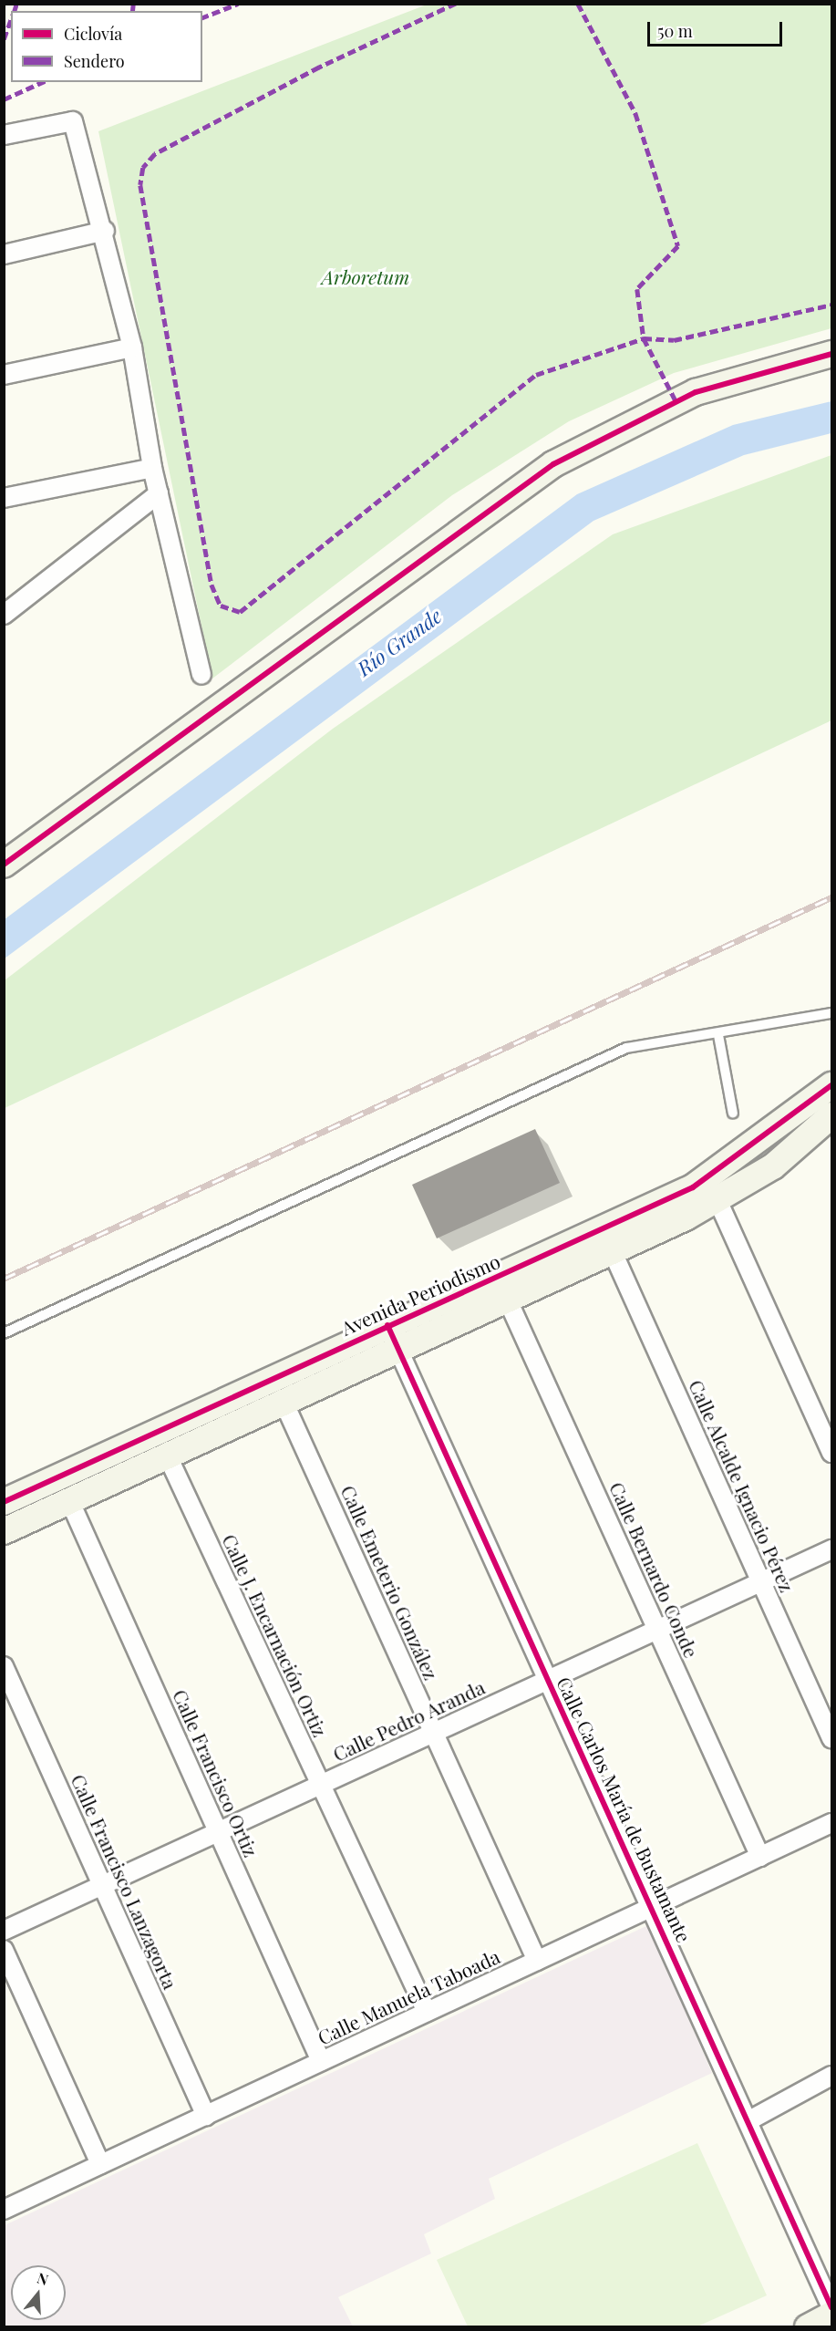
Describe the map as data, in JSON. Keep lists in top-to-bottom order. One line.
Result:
{"streets":{"street":["Avenida Periodismo","Calle Alcalde Ignacio Pérez","Calle Bernardo Conde","Calle Emeterio González","Calle J. Encarnación Ortiz","Calle Pedro Aranda","Calle Francisco Ortiz","Calle Carlos María de Bustamante","Calle Francisco Lanzagorta","Calle Manuela Taboada"]},"crossings":[["Avenida Periodismo","Calle Carlos María de Bustamante"],["Calle Alcalde Ignacio Pérez","Calle Pedro Aranda"],["Calle Bernardo Conde","Calle Pedro Aranda"],["Calle Bernardo Conde","Calle Manuela Taboada"],["Calle Emeterio González","Calle Pedro Aranda"],["Calle Emeterio González","Calle Manuela Taboada"],["Calle J. Encarnación Ortiz","Calle Pedro Aranda"],["Calle J. Encarnación Ortiz","Calle Manuela Taboada"],["Calle Pedro Aranda","Calle Francisco Ortiz"],["Calle Pedro Aranda","Calle Carlos María de Bustamante"],["Calle Pedro Aranda","Calle Francisco Lanzagorta"],["Calle Francisco Ortiz","Calle Manuela Taboada"],["Calle Carlos María de Bustamante","Calle Manuela Taboada"],["Calle Francisco Lanzagorta","Calle Manuela Taboada"]],"water":["Río Grande"],"parks":["Arboretum"],"legend":["Ciclovía","Sendero"],"scale_bar":"50 m","north":"top"}
